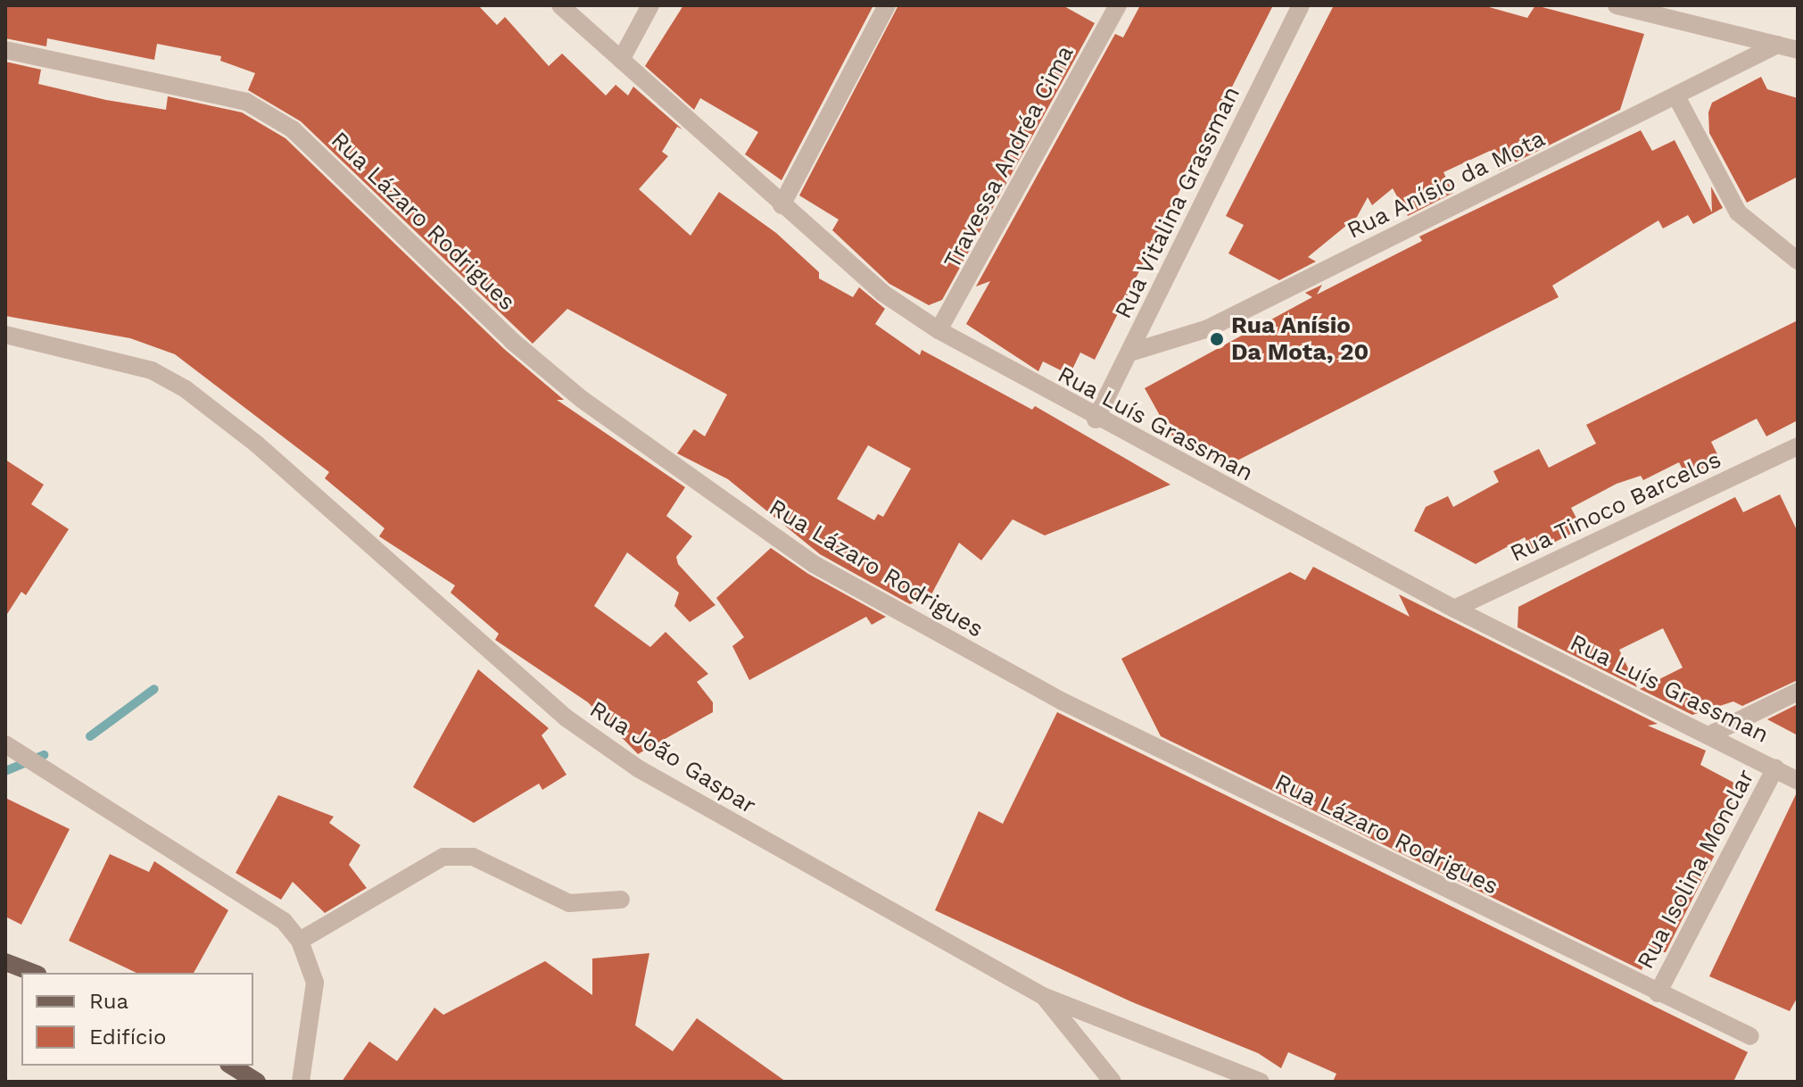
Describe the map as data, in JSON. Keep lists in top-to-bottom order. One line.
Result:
{"streets":{"street":["Travessa Andréa Cima","Rua Anísio da Mota","Rua Vitalina Grassman","Rua Lázaro Rodrigues","Rua Luís Grassman","Rua Tinoco Barcelos","Rua João Gaspar","Rua Isolina Monclar"]},"crossings":[["Travessa Andréa Cima","Rua Luís Grassman"],["Rua Anísio da Mota","Rua Vitalina Grassman"],["Rua Vitalina Grassman","Rua Luís Grassman"],["Rua Lázaro Rodrigues","Rua Isolina Monclar"],["Rua Luís Grassman","Rua Tinoco Barcelos"],["Rua Luís Grassman","Rua Isolina Monclar"]],"places":["Rua Anísio Da Mota, 20"],"legend":["Rua","Edifício"]}
